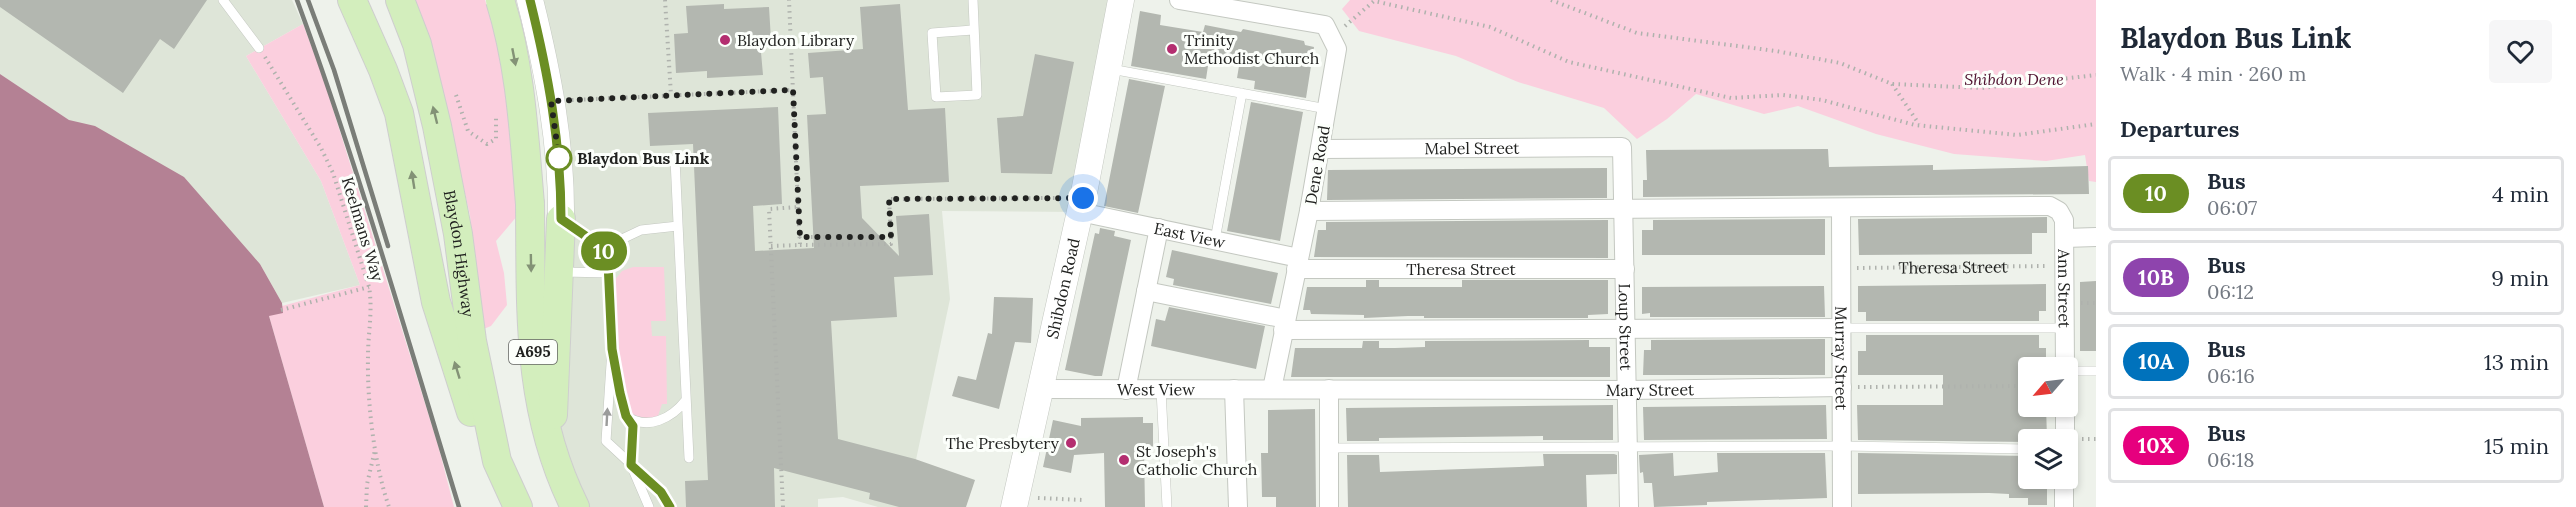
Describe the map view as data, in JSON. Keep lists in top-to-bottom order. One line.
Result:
{"streets":{"main road":["Blaydon Highway","A695"],"street":["Mabel Street","Dene Road","East View","Theresa Street","Ann Street","Shibdon Road","Loup Street","Murray Street","West View","Mary Street"],"path":["Keelmans Way"]},"crossings":[["Mabel Street","Dene Road"],["Mabel Street","Loup Street"],["Dene Road","East View"],["Dene Road","Theresa Street"],["Dene Road","West View"],["Dene Road","Mary Street"],["East View","Theresa Street"],["East View","Shibdon Road"],["Theresa Street","Ann Street"],["Theresa Street","Loup Street"],["Theresa Street","Murray Street"],["Ann Street","Murray Street"],["Shibdon Road","West View"],["Loup Street","Mary Street"],["Murray Street","Mary Street"],["West View","Mary Street"]],"parks":["Shibdon Dene"],"places":["Blaydon Library","Trinity Methodist Church","Blaydon Bus Link","The Presbytery","St Joseph's Catholic Church"],"lines":["bus line 10"],"north":"bottom left","page":{"on_map":"10","heading":[["Blaydon Bus Link","Walk · 4 min · 260 m"],"Departures"],"list":[{"mark":"10","name":"Bus","note":"06:07","value":"4 min"},{"mark":"10B","name":"Bus","note":"06:12","value":"9 min"},{"mark":"10A","name":"Bus","note":"06:16","value":"13 min"},{"mark":"10X","name":"Bus","note":"06:18","value":"15 min"}]}}
